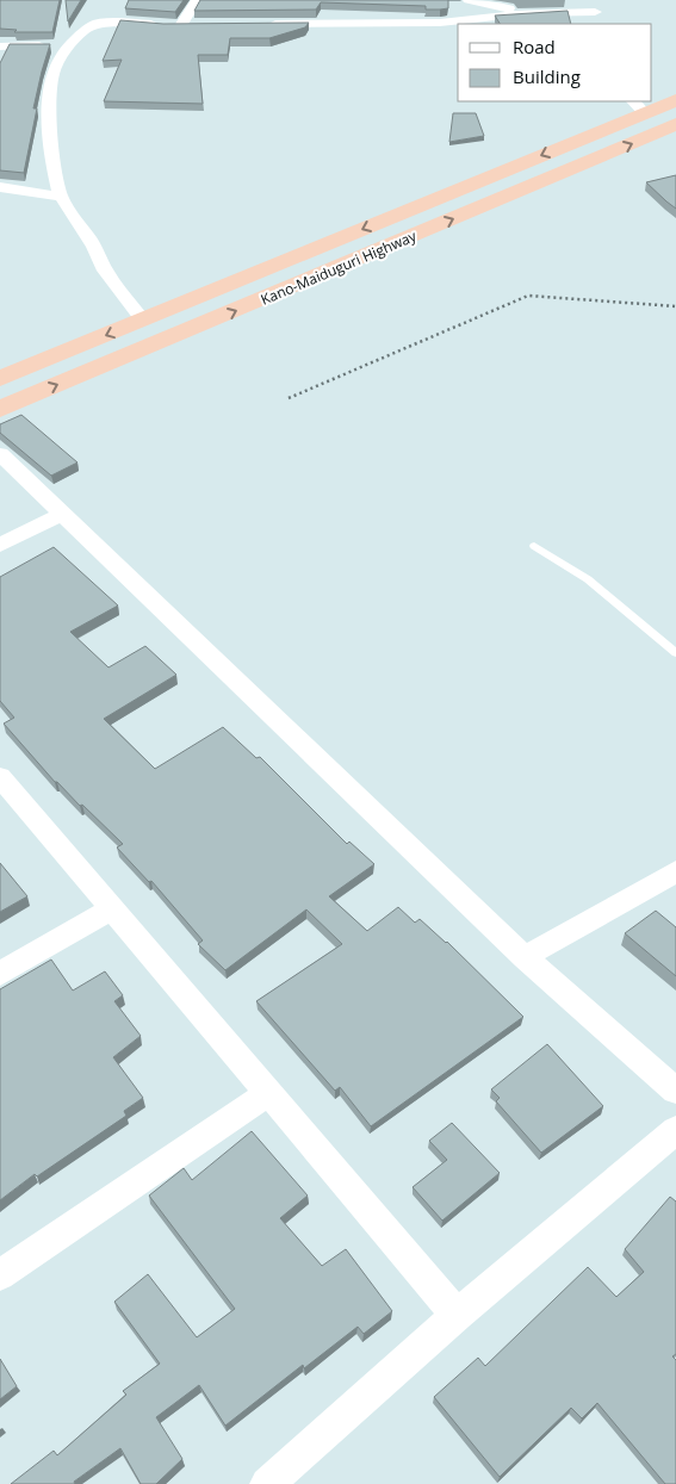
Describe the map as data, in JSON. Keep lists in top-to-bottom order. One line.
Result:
{"streets":{"highway":["Kano-Maiduguri Highway"]},"legend":["Road","Building"]}
